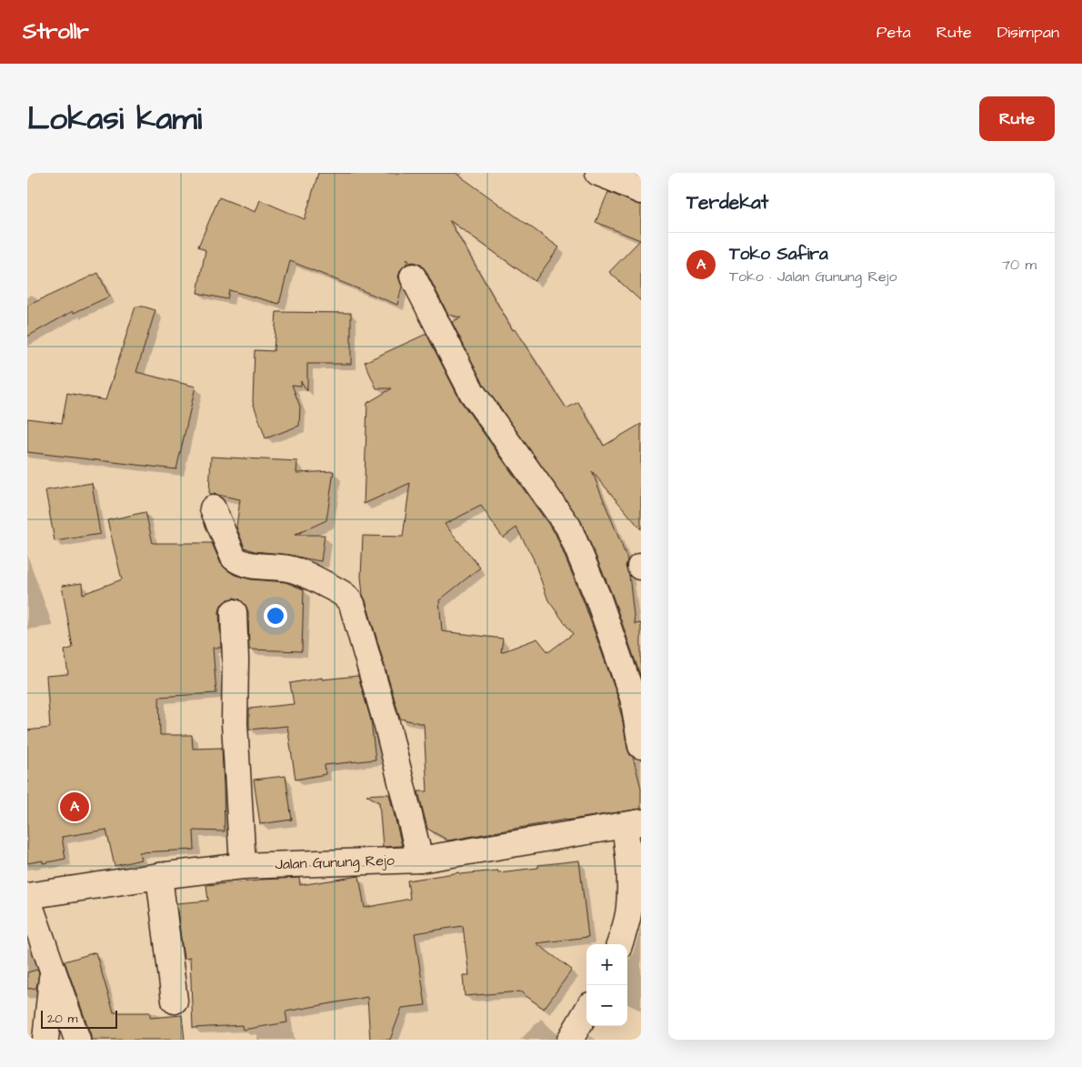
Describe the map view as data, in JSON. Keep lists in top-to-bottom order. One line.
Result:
{"streets":{"street":["Jalan Gunung Rejo"]},"scale_bar":"20 m","page":{"header":"Strollr","nav":["Peta","Rute","Disimpan"],"title":"Lokasi kami","buttons":"Rute","heading":"Terdekat","list":[{"mark":"A","name":"Toko Safira","note":"Toko · Jalan Gunung Rejo","value":"70 m"}],"pins":"A","map_buttons":["+","−"],"scale":"20 m"}}
